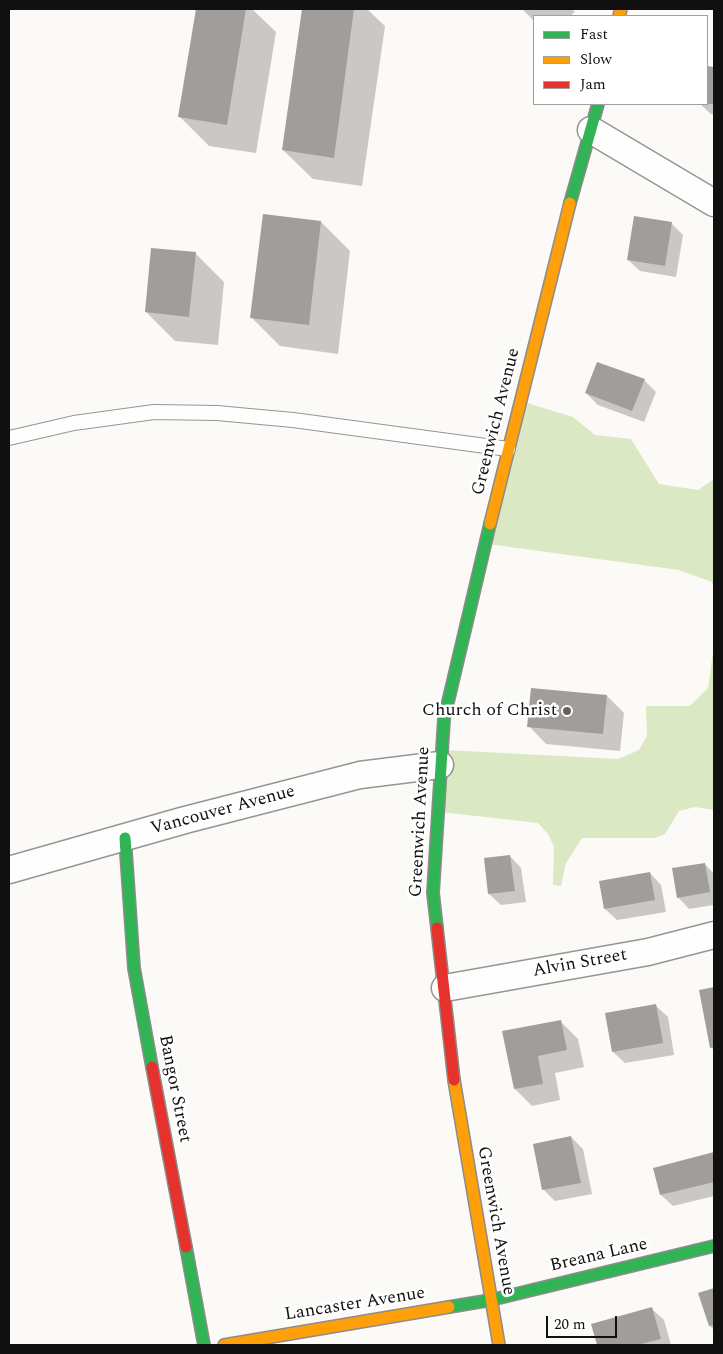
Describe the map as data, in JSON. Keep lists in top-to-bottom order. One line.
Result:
{"streets":{"main road":["Greenwich Avenue","Bangor Street","Breana Lane","Lancaster Avenue"],"street":["Vancouver Avenue","Alvin Street"]},"crossings":[["Greenwich Avenue","Vancouver Avenue"],["Greenwich Avenue","Alvin Street"],["Greenwich Avenue","Breana Lane"],["Greenwich Avenue","Lancaster Avenue"],["Vancouver Avenue","Bangor Street"],["Breana Lane","Lancaster Avenue"]],"places":["Church of Christ"],"legend":["Fast","Slow","Jam"],"scale_bar":"20 m"}
